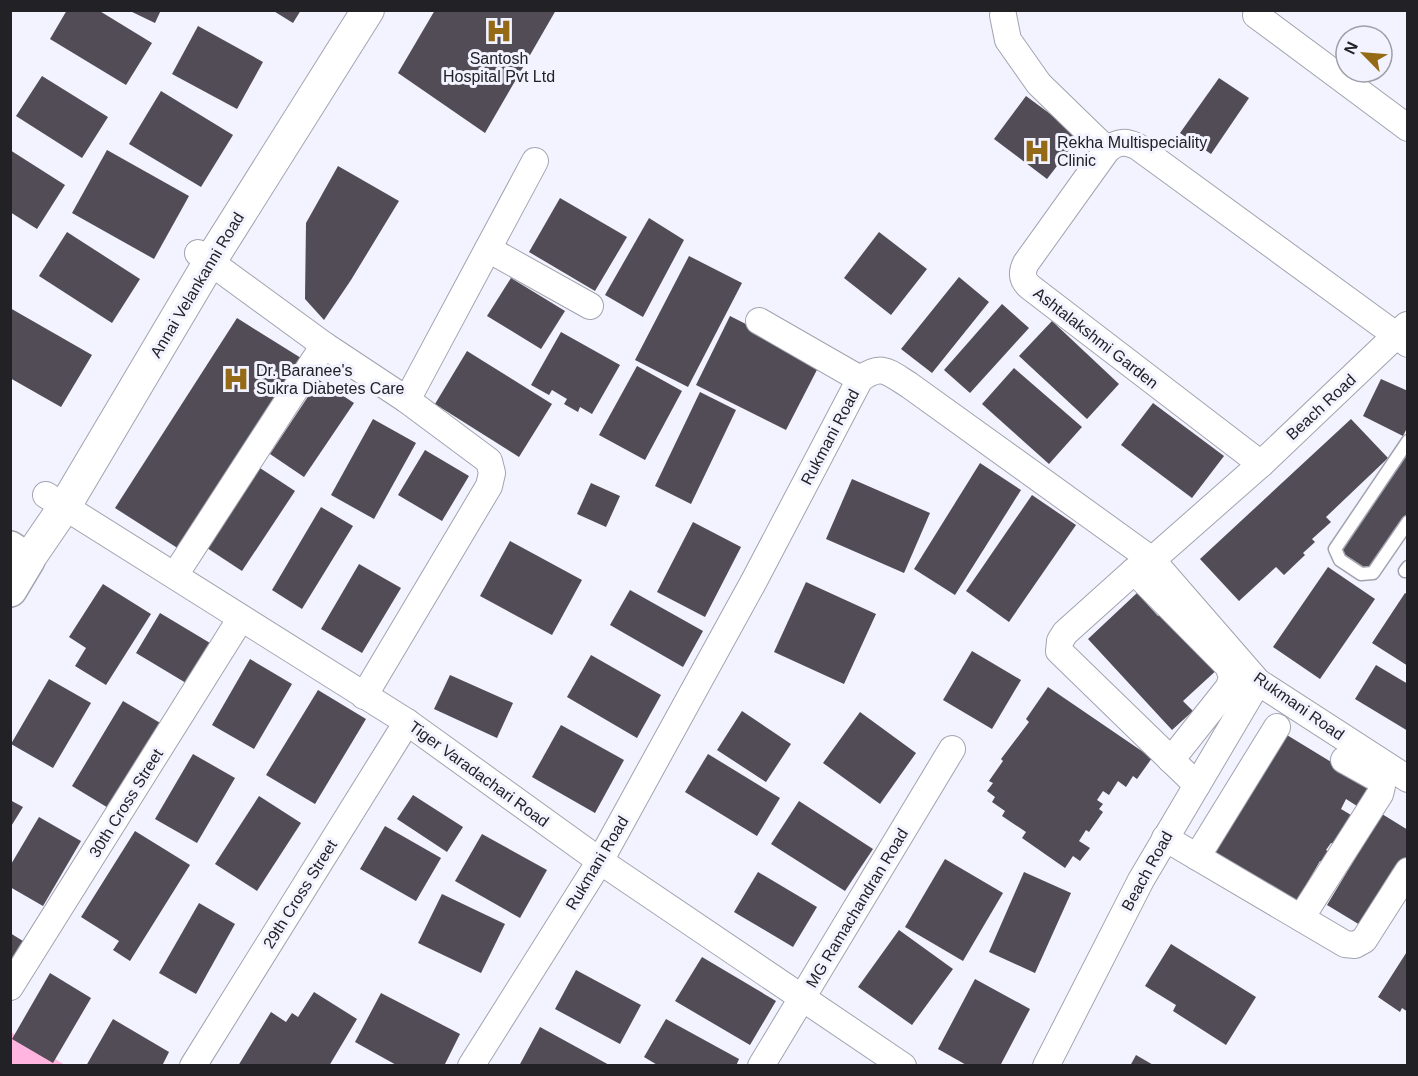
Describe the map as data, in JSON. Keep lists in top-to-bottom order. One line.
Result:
{"streets":{"street":["Annai Velankanni Road","Ashtalakshmi Garden","Beach Road","Rukmani Road","Tiger Varadachari Road","30th Cross Street","29th Cross Street","MG Ramachandran Road"]},"crossings":[["Annai Velankanni Road","Tiger Varadachari Road"],["Ashtalakshmi Garden","Beach Road"],["Beach Road","Rukmani Road"],["Rukmani Road","Tiger Varadachari Road"],["Tiger Varadachari Road","30th Cross Street"],["Tiger Varadachari Road","29th Cross Street"],["Tiger Varadachari Road","MG Ramachandran Road"]],"places":{"hospital":["Santosh Hospital Pvt Ltd","Rekha Multispeciality Clinic","Dr. Baranee's Sukra Diabetes Care"]},"north":"top left"}
